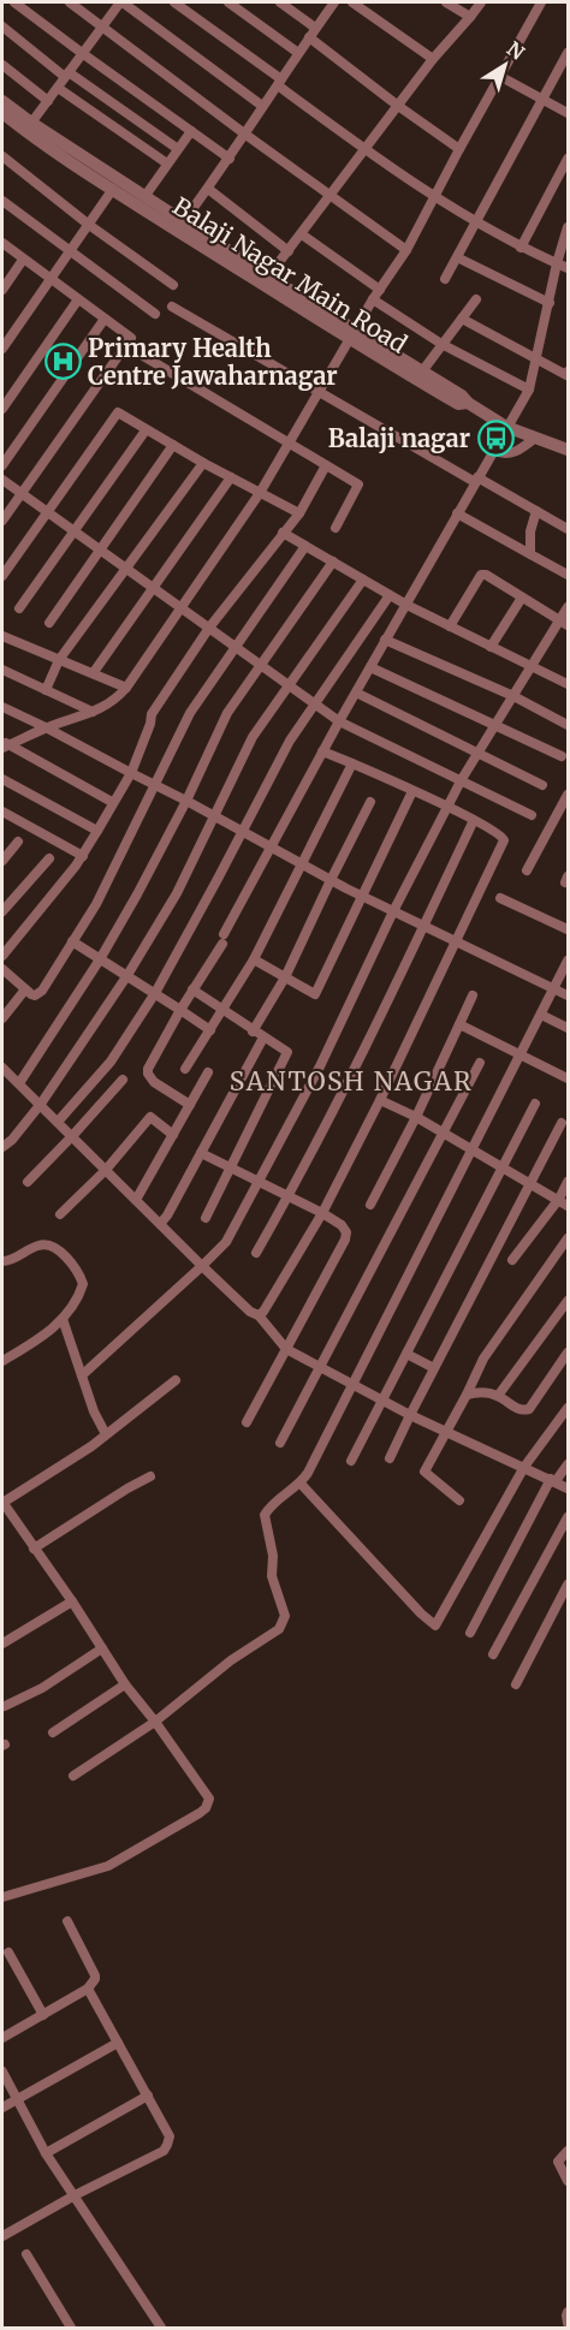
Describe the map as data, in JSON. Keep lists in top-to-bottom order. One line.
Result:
{"streets":{"street":["Balaji Nagar Main Road"]},"districts":["SANTOSH NAGAR"],"places":{"hospital":["Primary Health Centre Jawaharnagar"],"bus stop":["Balaji nagar"]},"north":"top right"}
